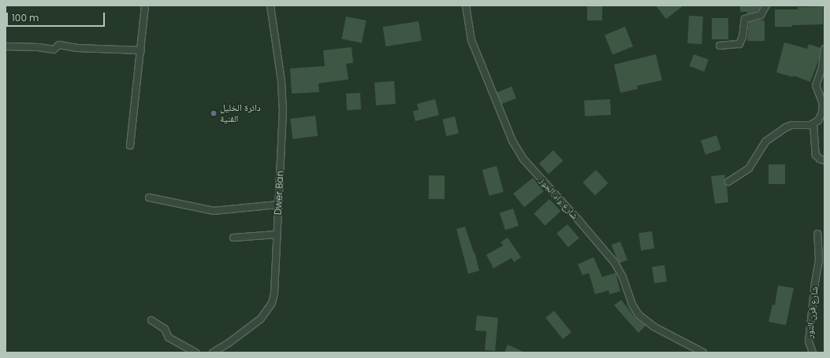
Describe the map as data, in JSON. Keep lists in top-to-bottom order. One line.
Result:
{"streets":{"street":["Dwer Ban","شارع واد الجوز","شارع قرن التور"]},"places":["دائرة الخليل الفنية"],"scale_bar":"100 m"}
